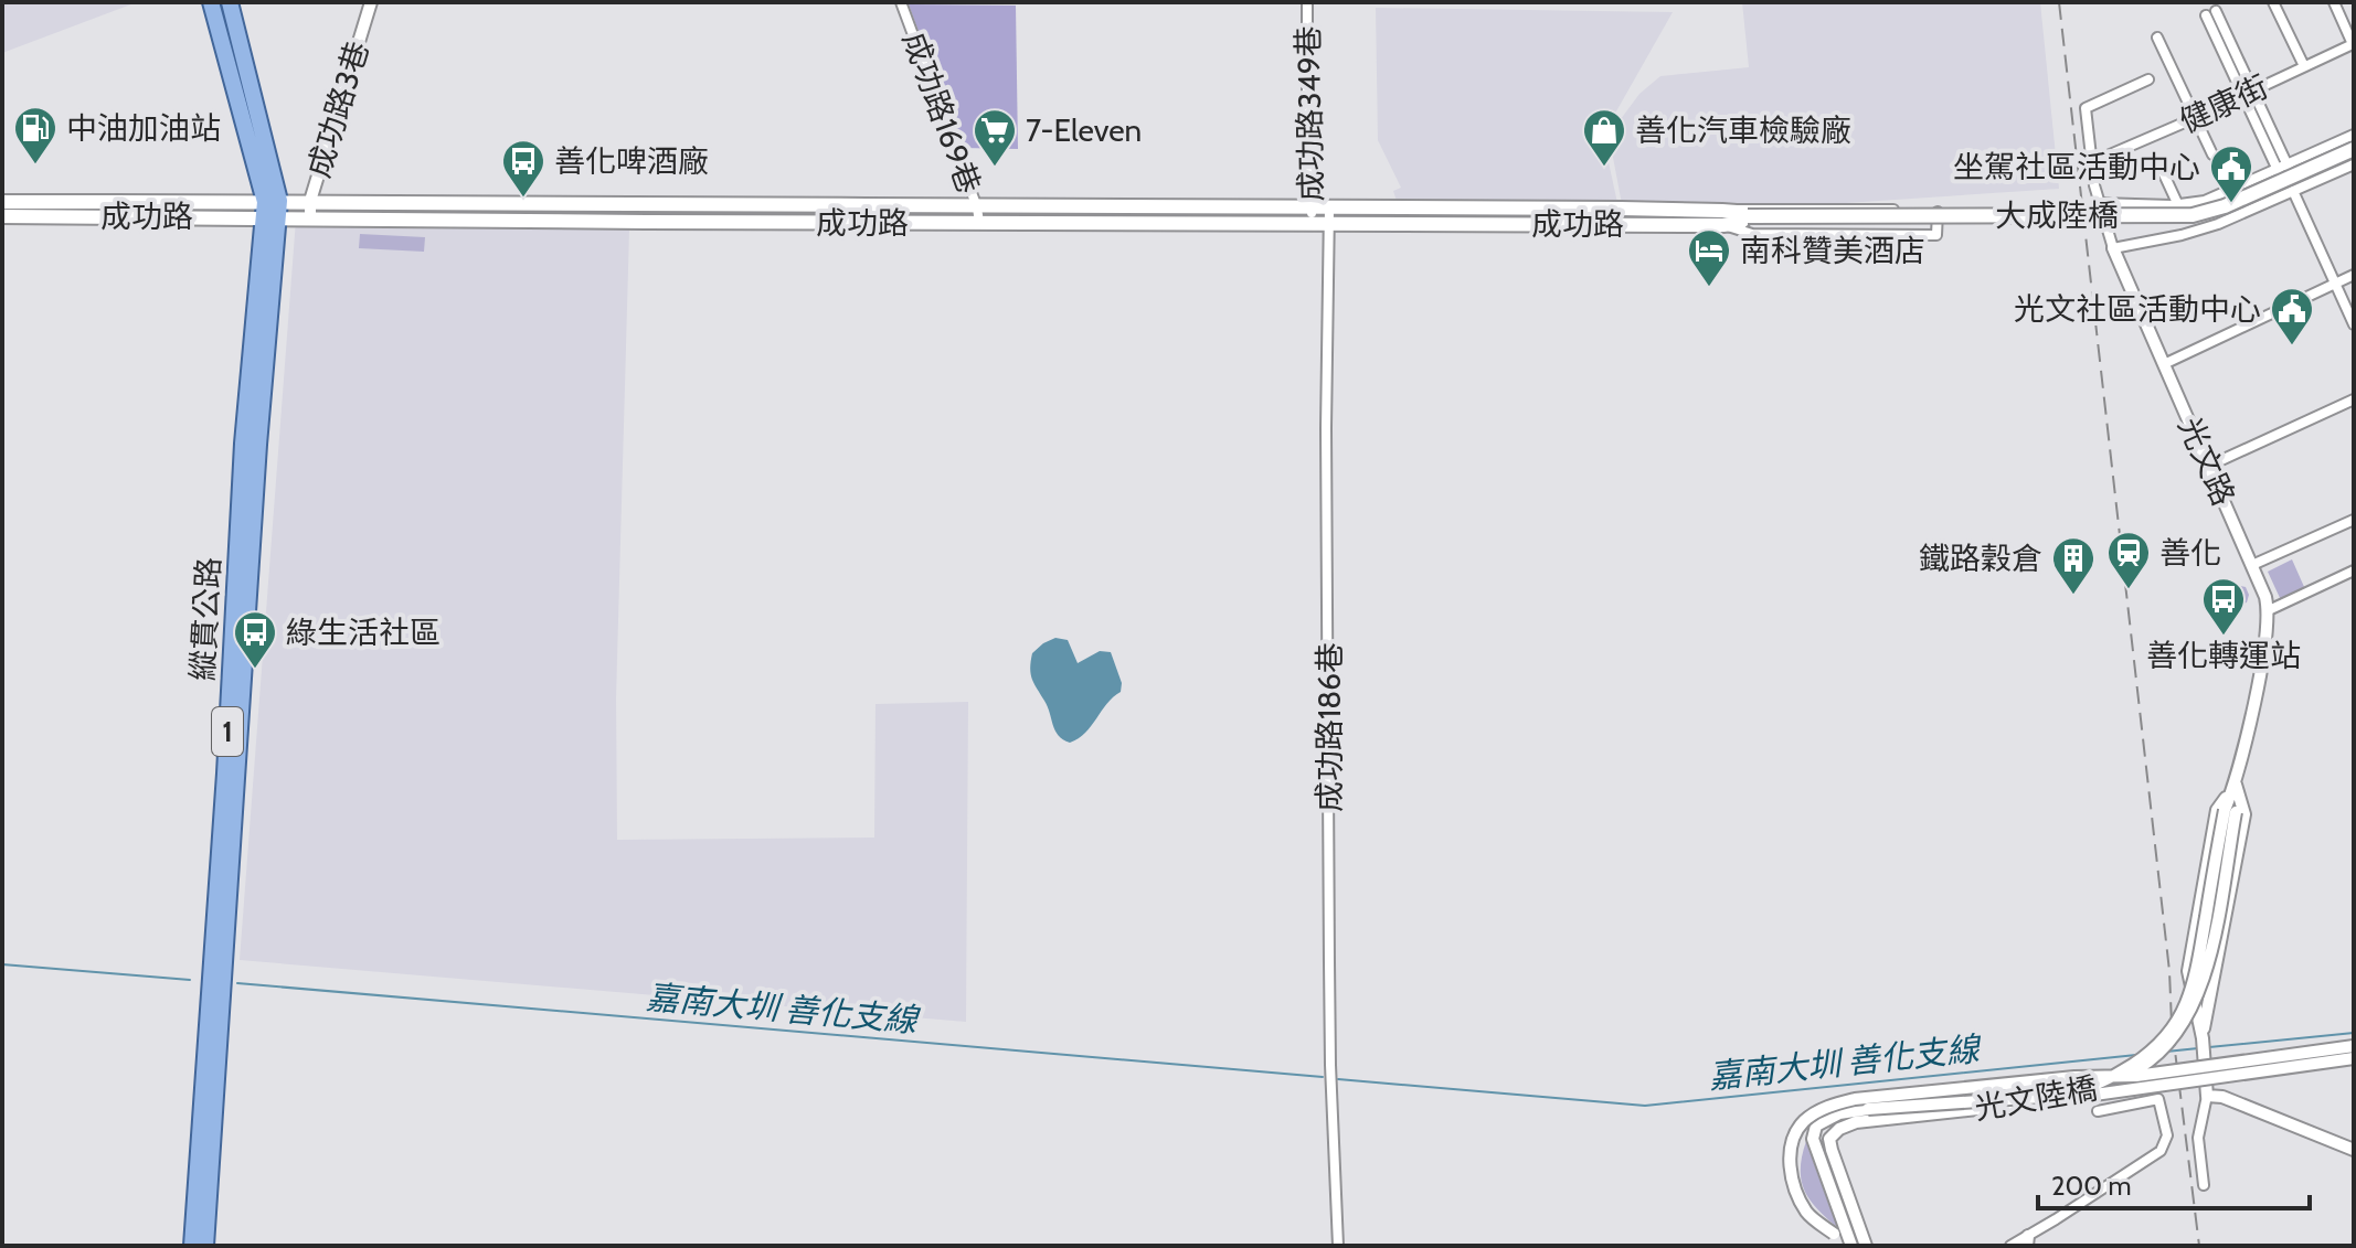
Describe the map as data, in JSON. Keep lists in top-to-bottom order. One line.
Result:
{"streets":{"main road":["大成陸橋","成功路","縱貫公路","1"],"street":["健康街","成功路3巷","成功路169巷","成功路349巷","光文路","成功路186巷","光文陸橋"]},"crossings":[["成功路3巷","成功路"],["成功路169巷","成功路"],["成功路349巷","成功路"],["大成陸橋","成功路"],["成功路","縱貫公路"],["成功路","成功路186巷"]],"water":["嘉南大圳 善化支線"],"places":{"fuel station":["中油加油站"],"supermarket":["7-Eleven"],"shop":["善化汽車檢驗廠"],"bus stop":["善化啤酒廠","善化轉運站","綠生活社區"],"public building":["坐駕社區活動中心","光文社區活動中心"],"hotel":["南科贊美酒店"],"station":["善化"],"building":["鐵路穀倉"]},"scale_bar":"200 m"}
